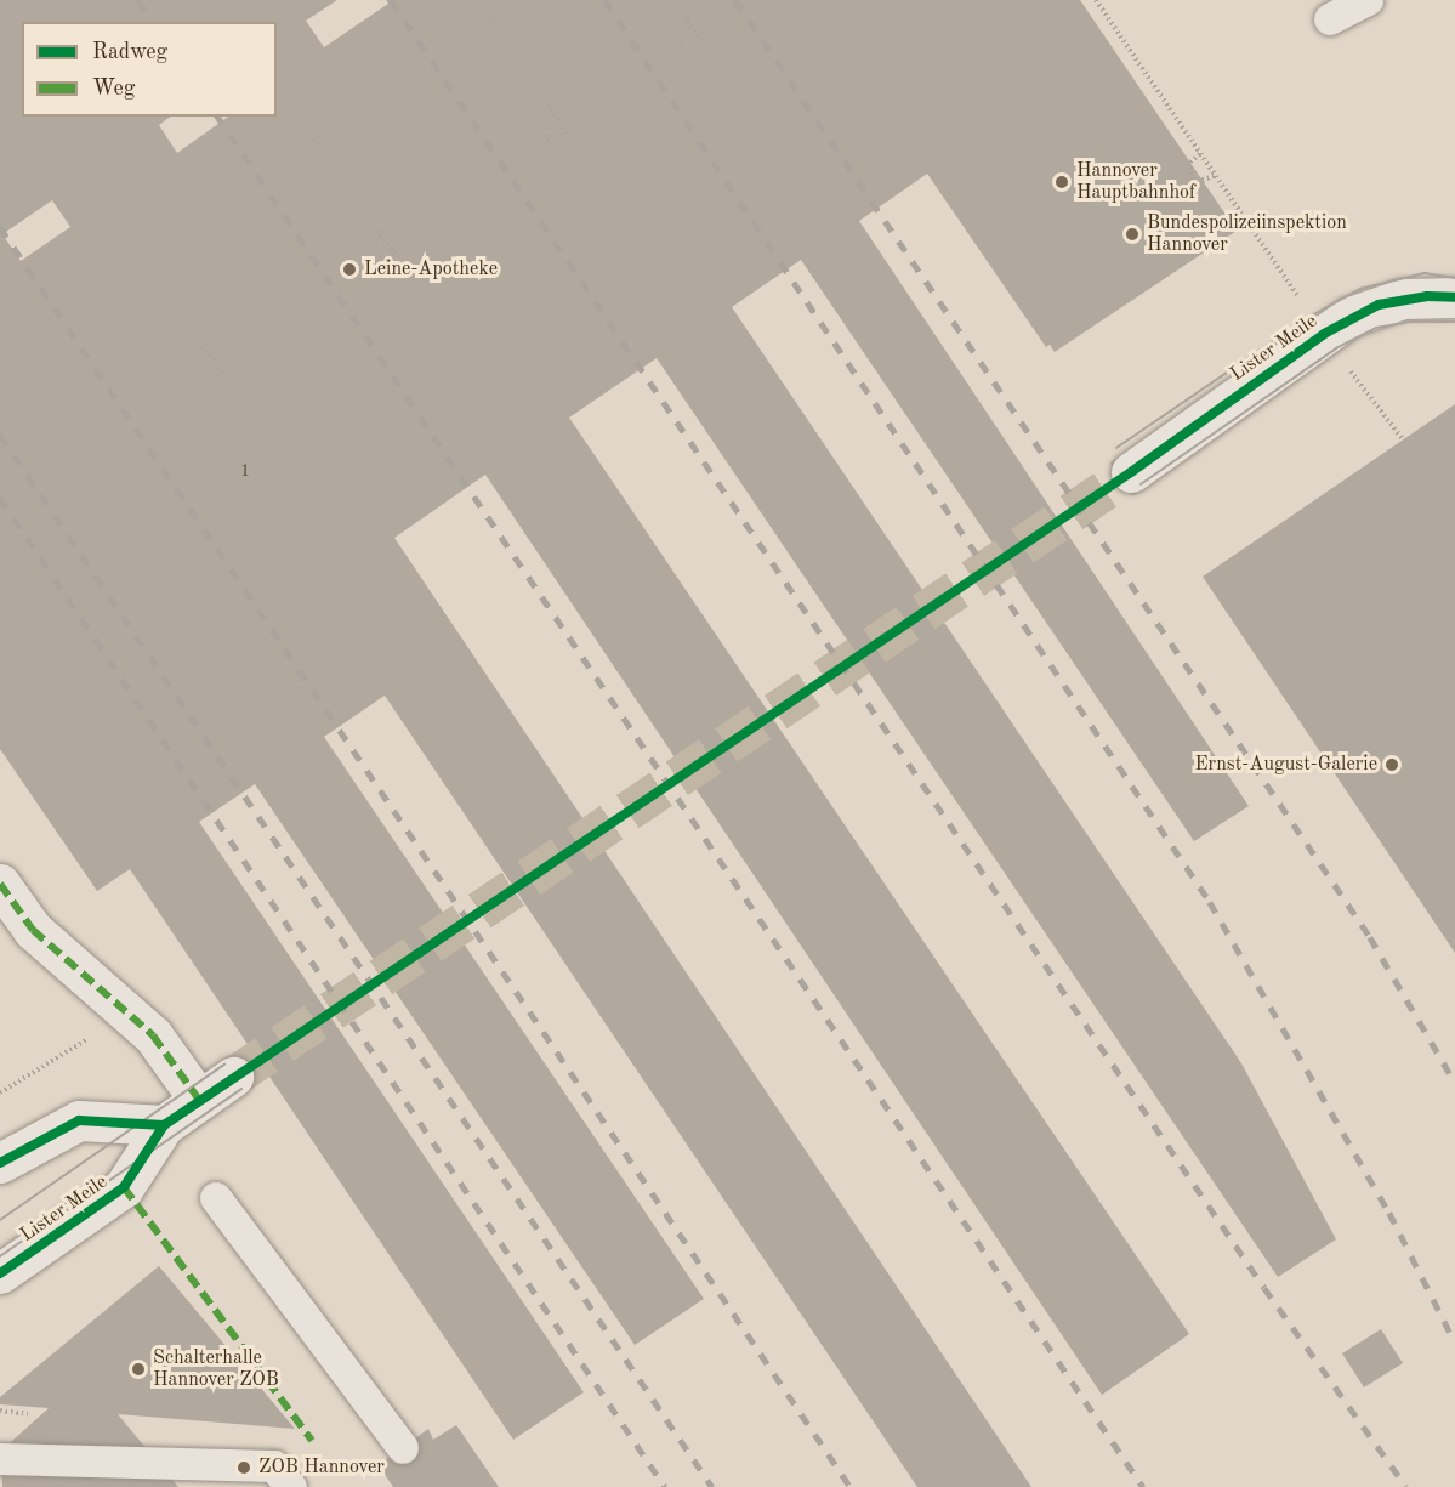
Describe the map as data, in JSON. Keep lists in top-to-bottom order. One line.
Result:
{"streets":{"street":["Lister Meile"]},"places":["Hannover Hauptbahnhof","Bundespolizeiinspektion Hannover","Leine-Apotheke","Ernst-August-Galerie","Schalterhalle Hannover ZOB","ZOB Hannover"],"house_numbers":["1"],"legend":["Radweg","Weg"]}
